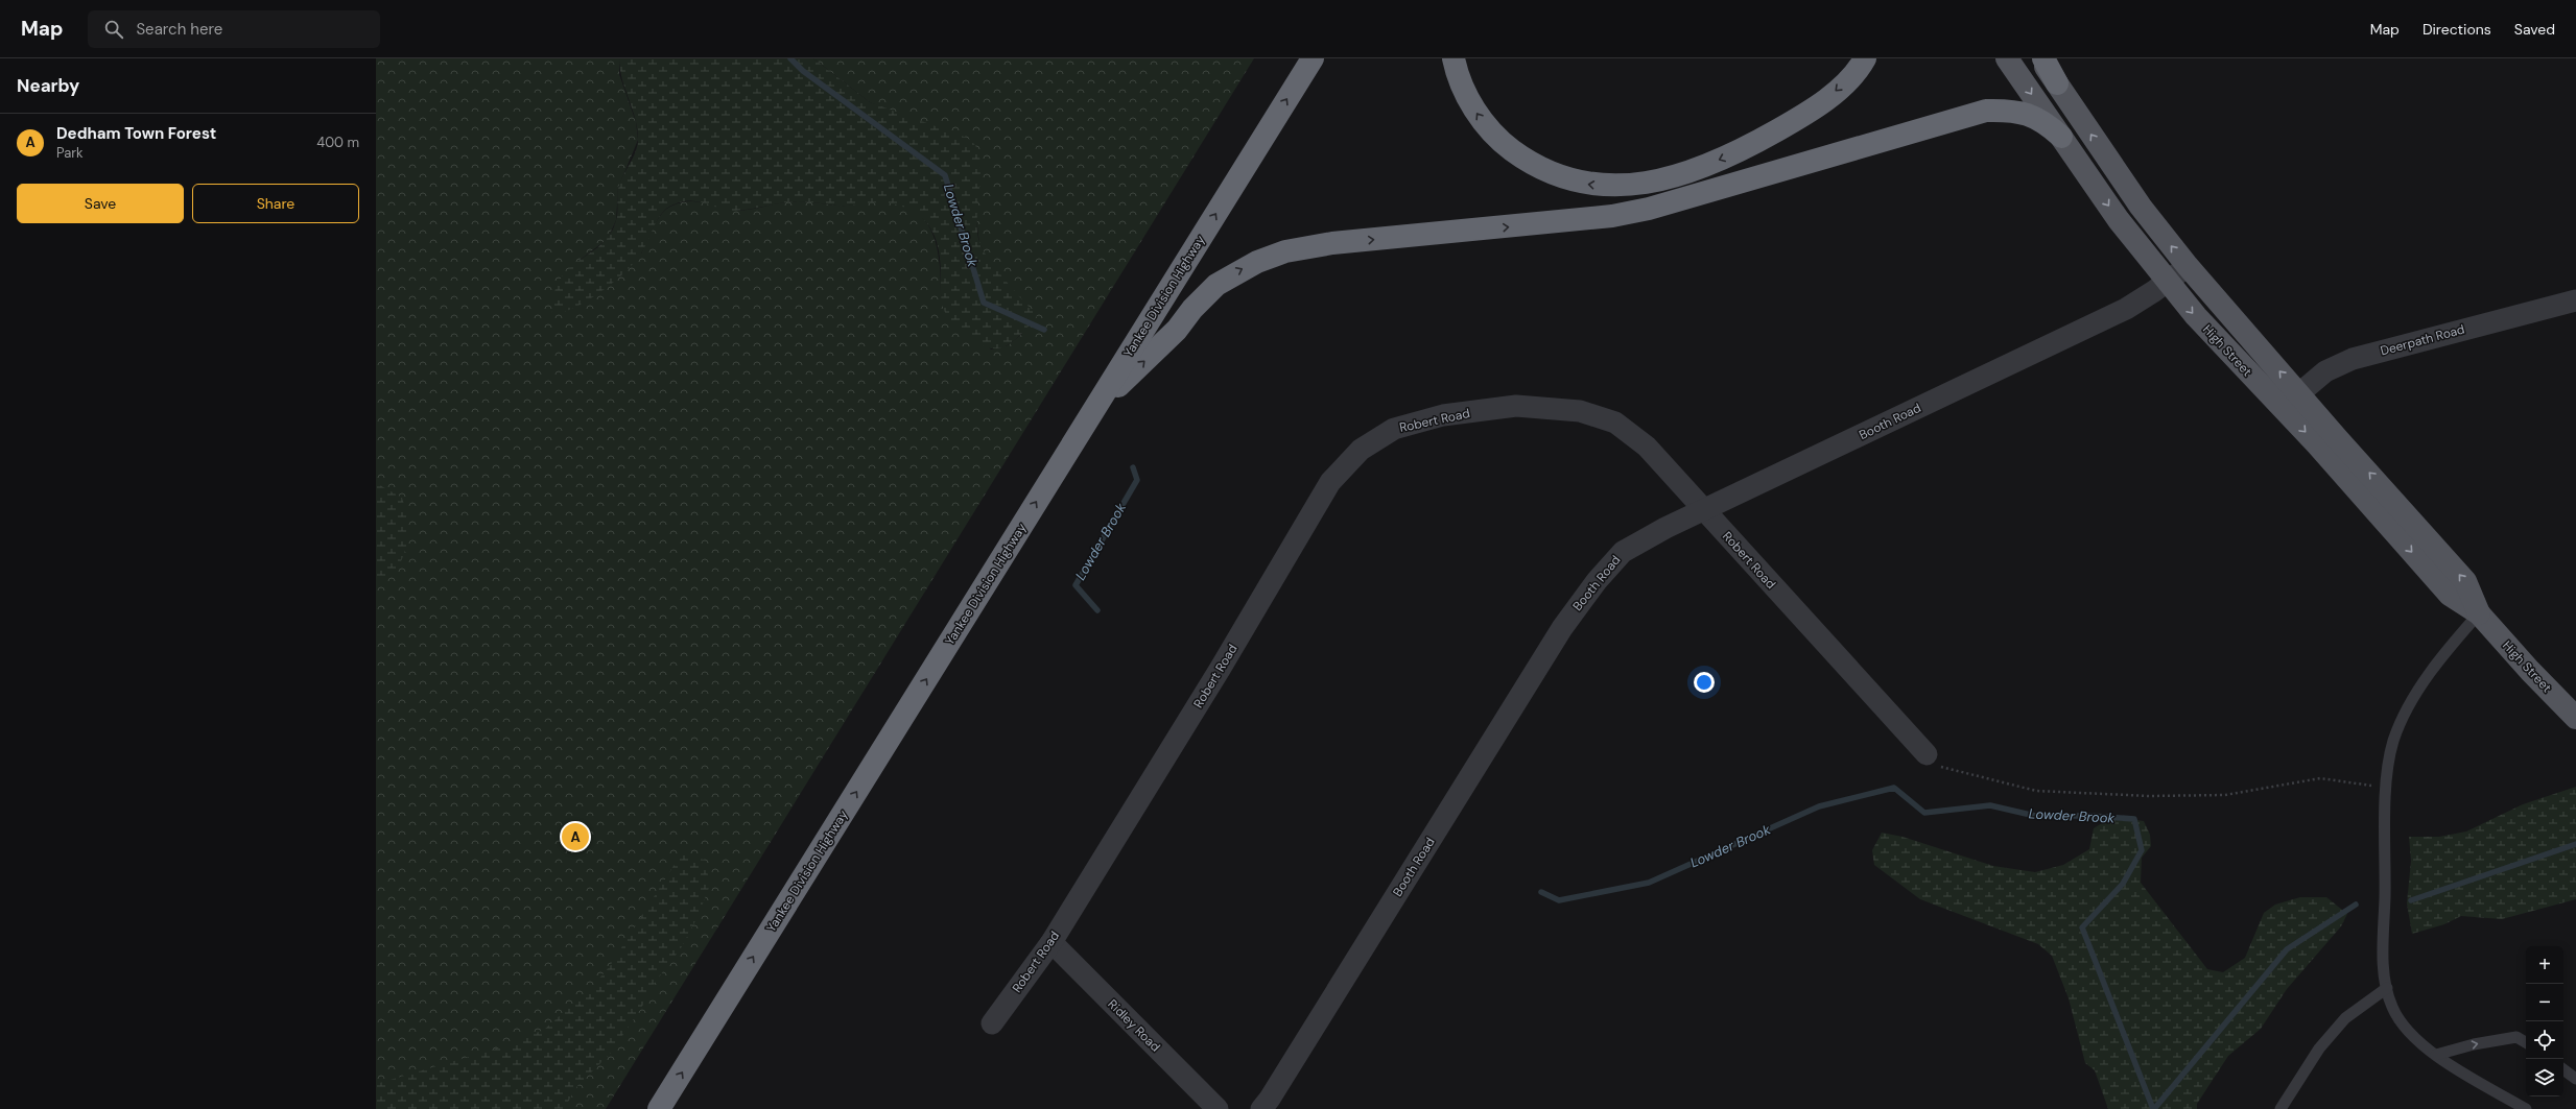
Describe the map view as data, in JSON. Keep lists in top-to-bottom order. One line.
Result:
{"streets":{"highway":["Yankee Division Highway"],"main road":["High Street"],"street":["Deerpath Road","Robert Road","Booth Road","Ridley Road"]},"crossings":[["Deerpath Road","High Street"],["High Street","Booth Road"],["Robert Road","Booth Road"],["Robert Road","Ridley Road"]],"one_way":["Yankee Division Highway"],"water":["Lowder Brook"],"page":{"header":"Map","search":"Search here","nav":["Map","Directions","Saved"],"heading":"Nearby","list":[{"mark":"A","name":"Dedham Town Forest","note":"Park","value":"400 m"}],"buttons":["Save","Share"],"pins":"A","map_buttons":["+","−"]}}
